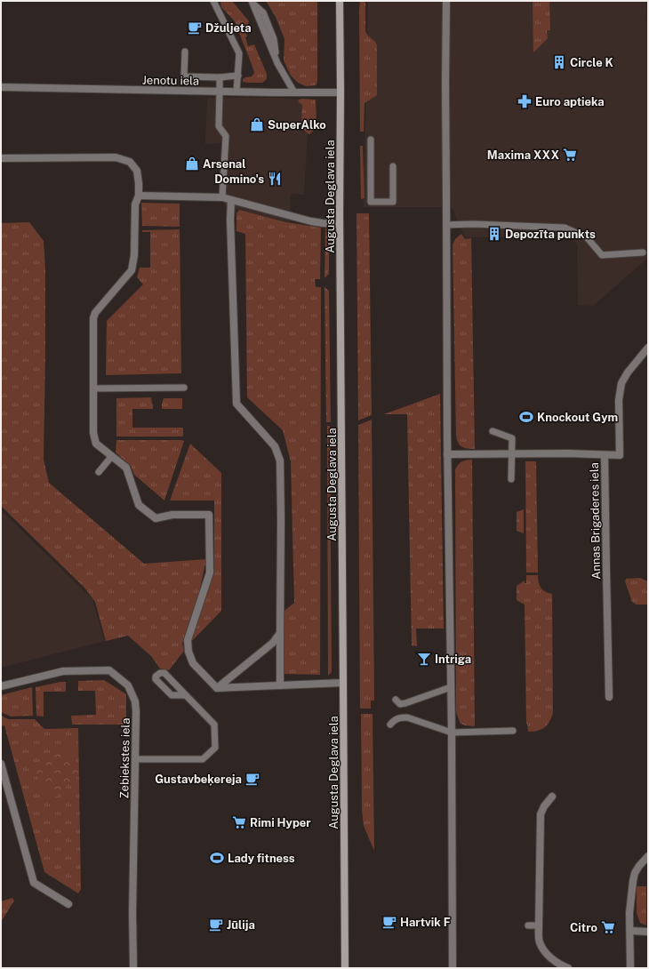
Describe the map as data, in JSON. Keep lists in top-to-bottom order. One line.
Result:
{"streets":{"main road":["Augusta Deglava iela"],"street":["Jenotu iela","Annas Brigaderes iela","Zebiekstes iela"]},"crossings":[["Jenotu iela","Augusta Deglava iela"]],"places":{"cafe":["Džuljeta","Gustavbeķereja","Hartvik F","Jūlija"],"building":["Circle K","Depozīta punkts"],"pharmacy":["Euro aptieka"],"shop":["SuperAlko","Arsenal"],"supermarket":["Maxima XXX","Rimi Hyper","Citro"],"restaurant":["Domino's"],"sports":["Knockout Gym","Lady fitness"],"bar":["Intriga"]}}
